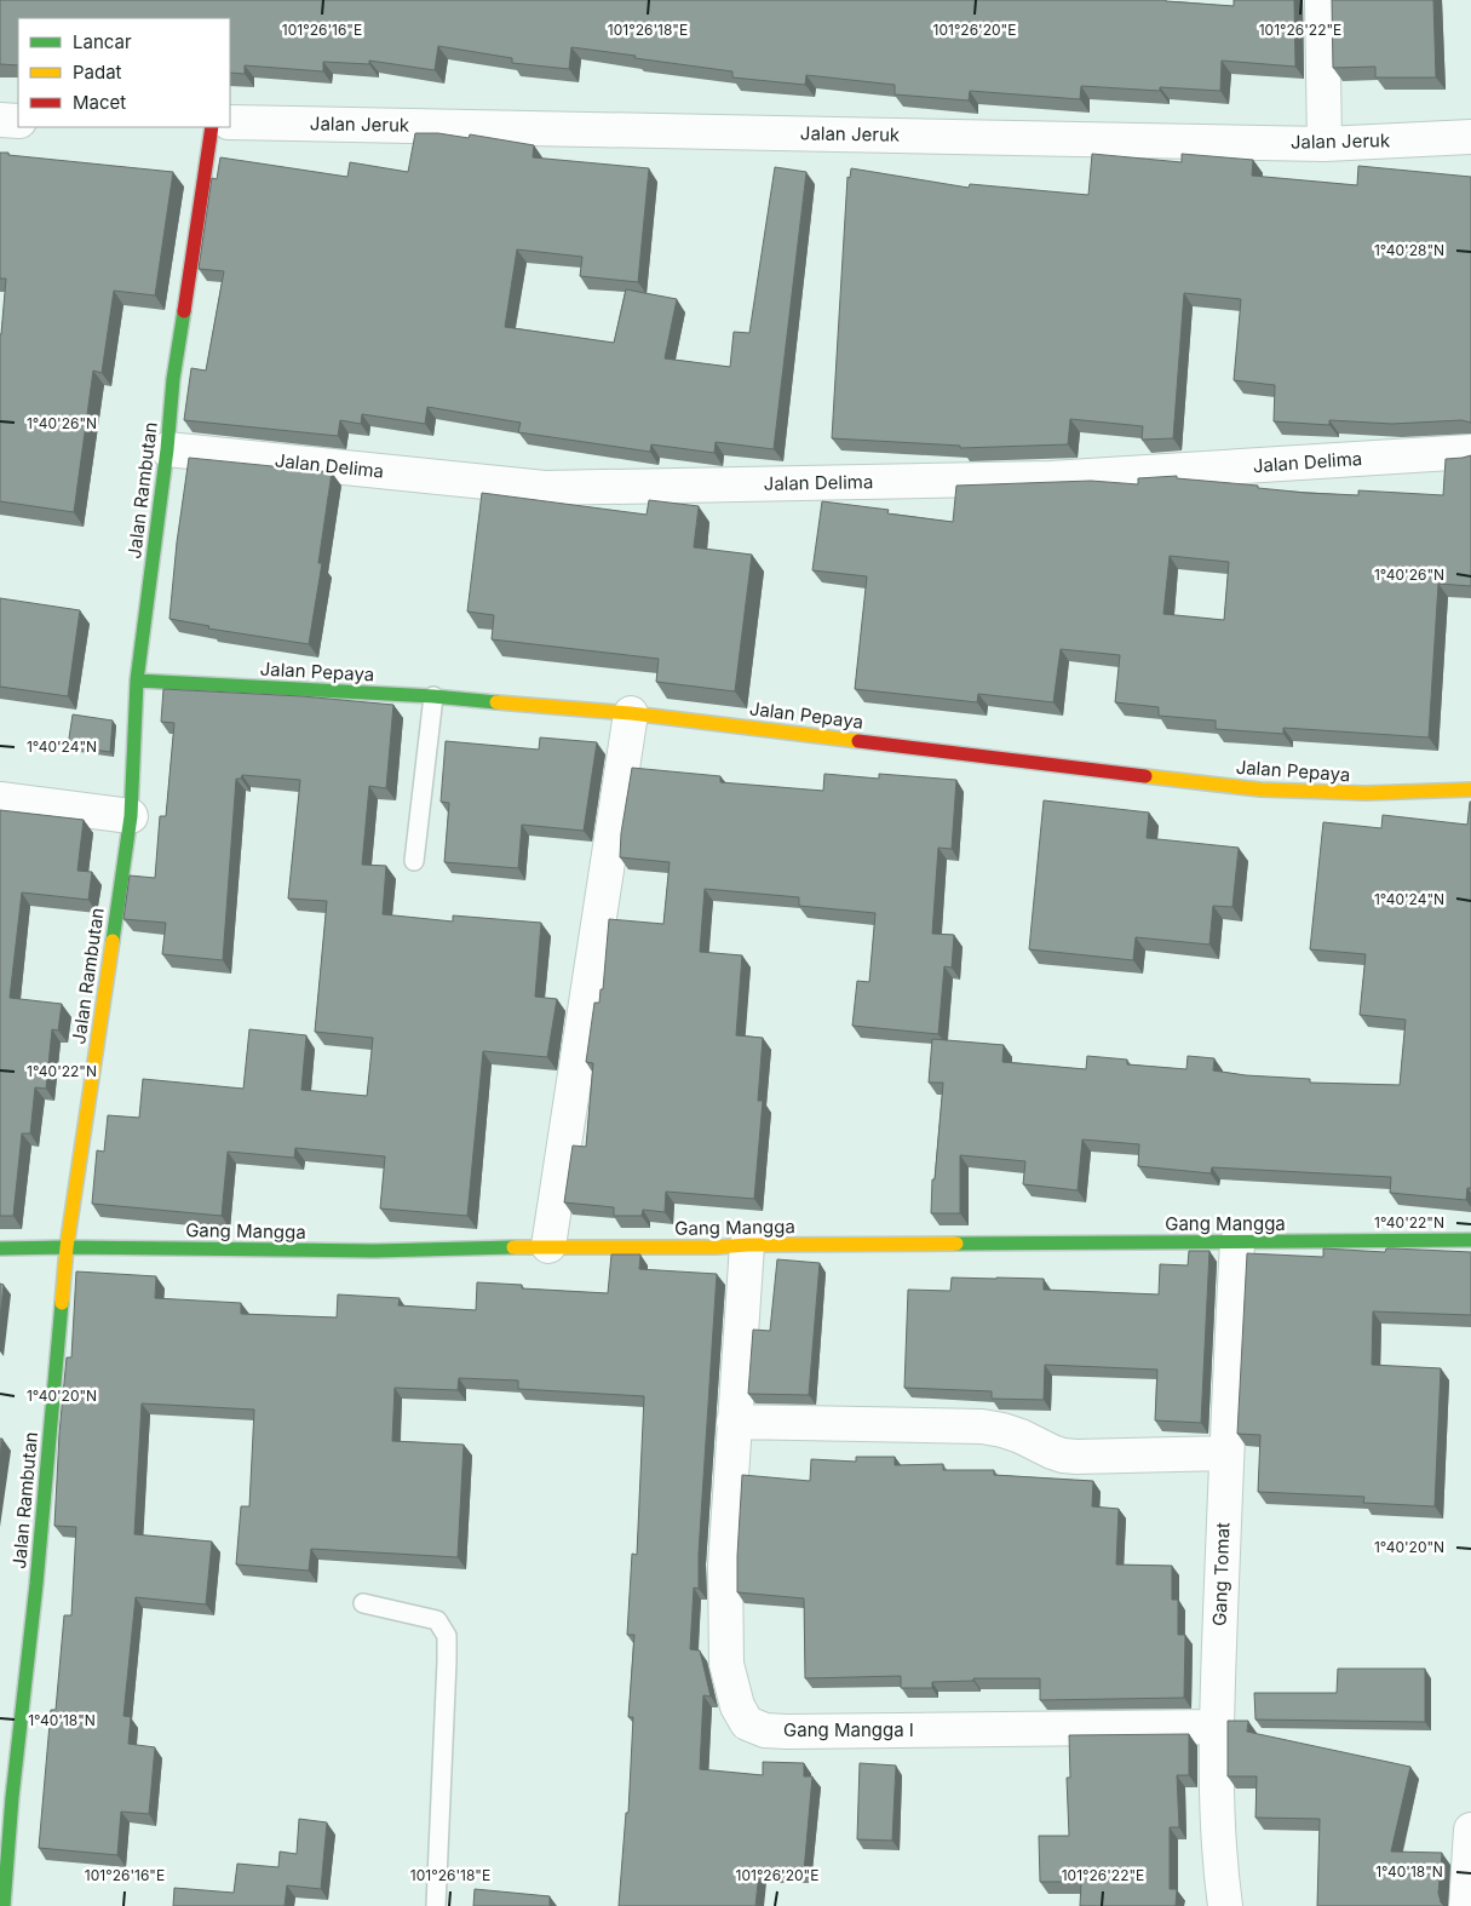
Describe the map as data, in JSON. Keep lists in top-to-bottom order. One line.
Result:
{"streets":{"street":["Jalan Jeruk","Jalan Delima","Jalan Rambutan","Jalan Pepaya","Gang Mangga","Gang Tomat","Gang Mangga I"]},"crossings":[["Jalan Delima","Jalan Rambutan"],["Jalan Rambutan","Jalan Pepaya"],["Jalan Rambutan","Gang Mangga"],["Gang Mangga","Gang Tomat"],["Gang Mangga","Gang Mangga I"],["Gang Tomat","Gang Mangga I"]],"legend":["Lancar","Padat","Macet"],"coordinates":["101°26'16\"E","101°26'18\"E","101°26'20\"E","101°26'22\"E","1°40'28\"N","1°40'26\"N","1°40'24\"N","1°40'22\"N","1°40'20\"N","1°40'18\"N"]}
